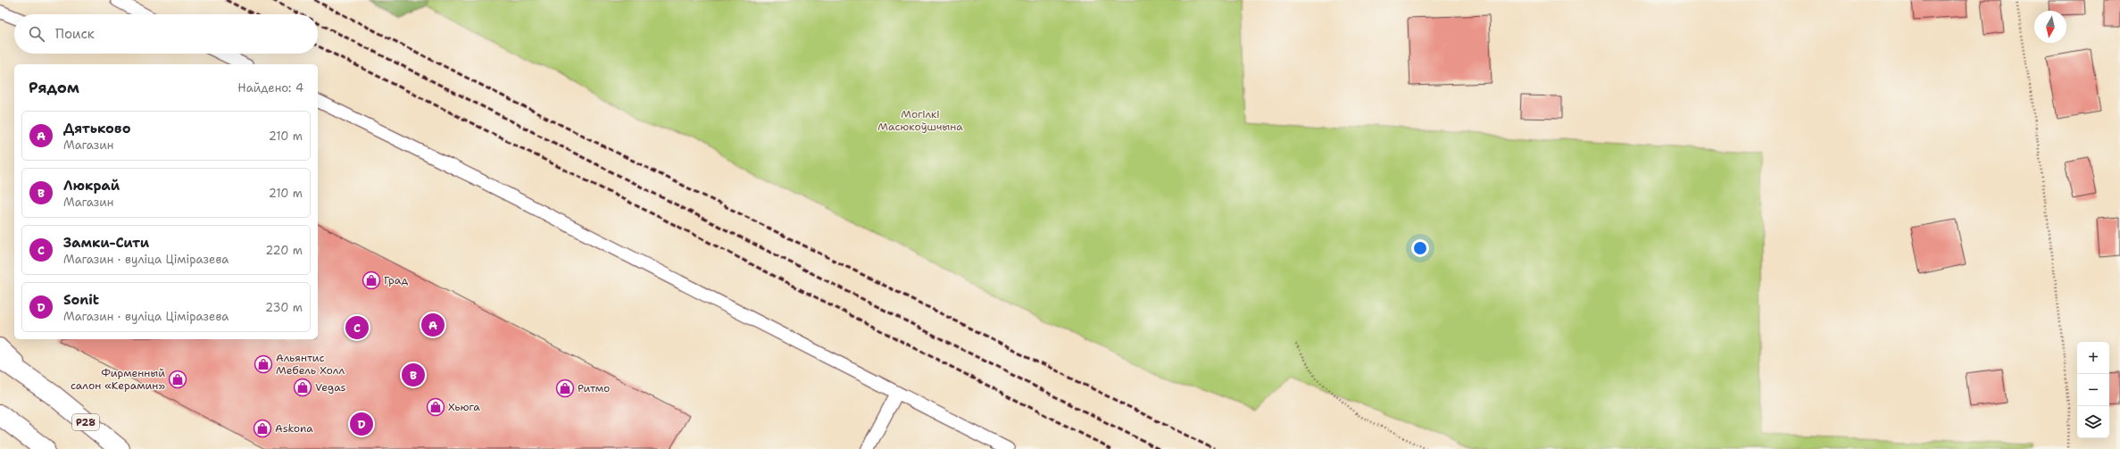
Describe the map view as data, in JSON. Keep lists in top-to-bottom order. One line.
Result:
{"streets":{"main road":["Р28"]},"parks":["Могілкі Масюкоўшчына"],"places":{"shop":["Град","Альянтис Мебель Холл","Фирменный салон «Керамин»","Vegas","Ритмо","Хьюга","Askona"]},"north":"bottom","page":{"search":"Поиск","heading":["Рядом","Найдено: 4"],"list":[{"mark":"A","name":"Дятьково","note":"Магазин","value":"210 m"},{"mark":"B","name":"Люкрай","note":"Магазин","value":"210 m"},{"mark":"C","name":"Замки-Сити","note":"Магазин · вуліца Ціміразева","value":"220 m"},{"mark":"D","name":"Sonit","note":"Магазин · вуліца Ціміразева","value":"230 m"}],"pins":["A","C","B","D"],"map_buttons":["+","−"]}}
